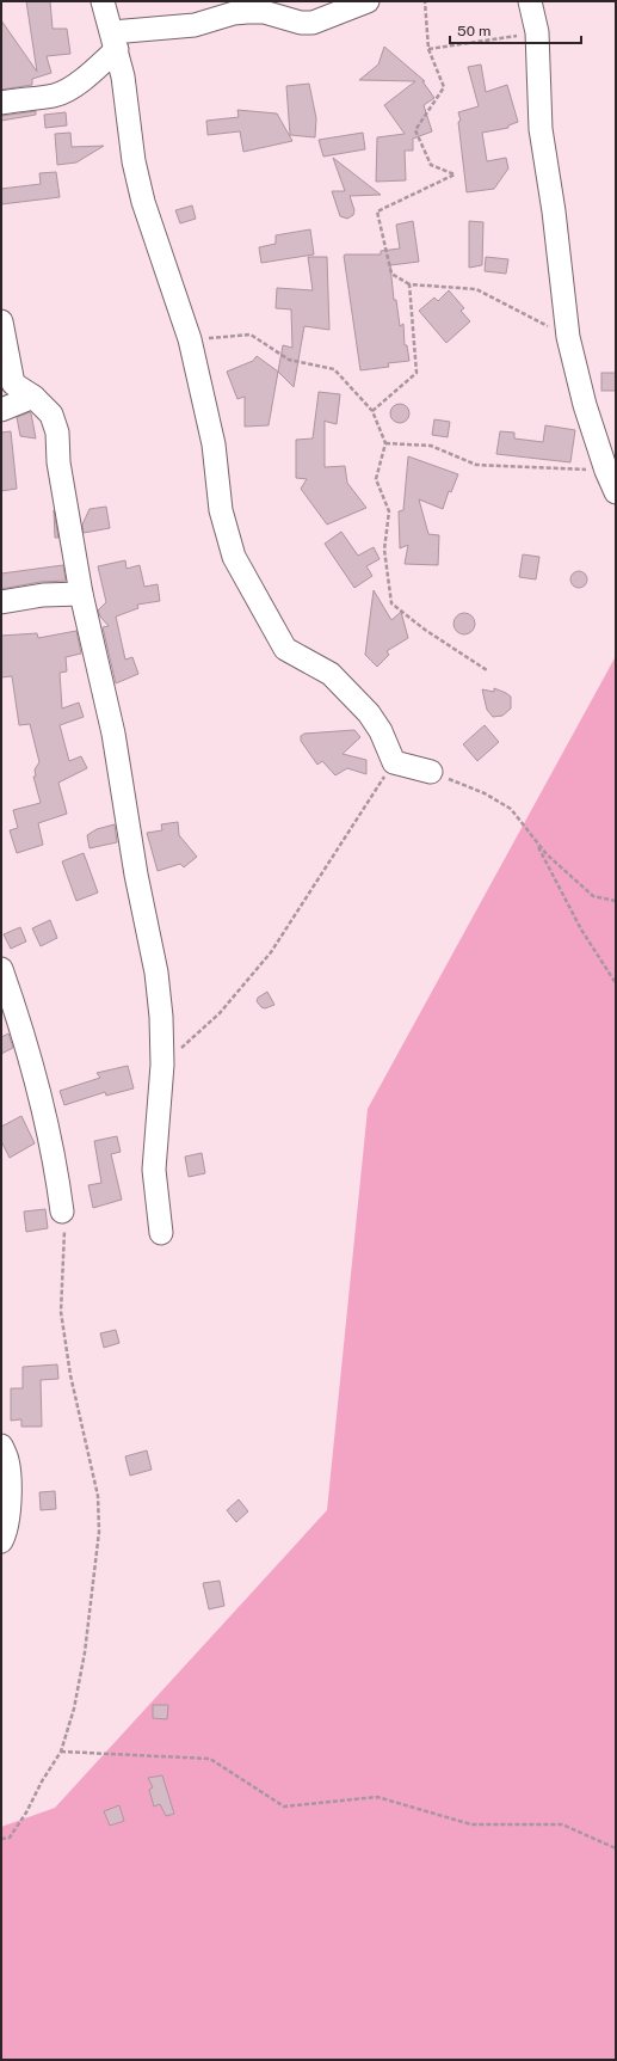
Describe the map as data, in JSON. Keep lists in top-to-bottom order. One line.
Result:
{"scale_bar":"50 m"}
